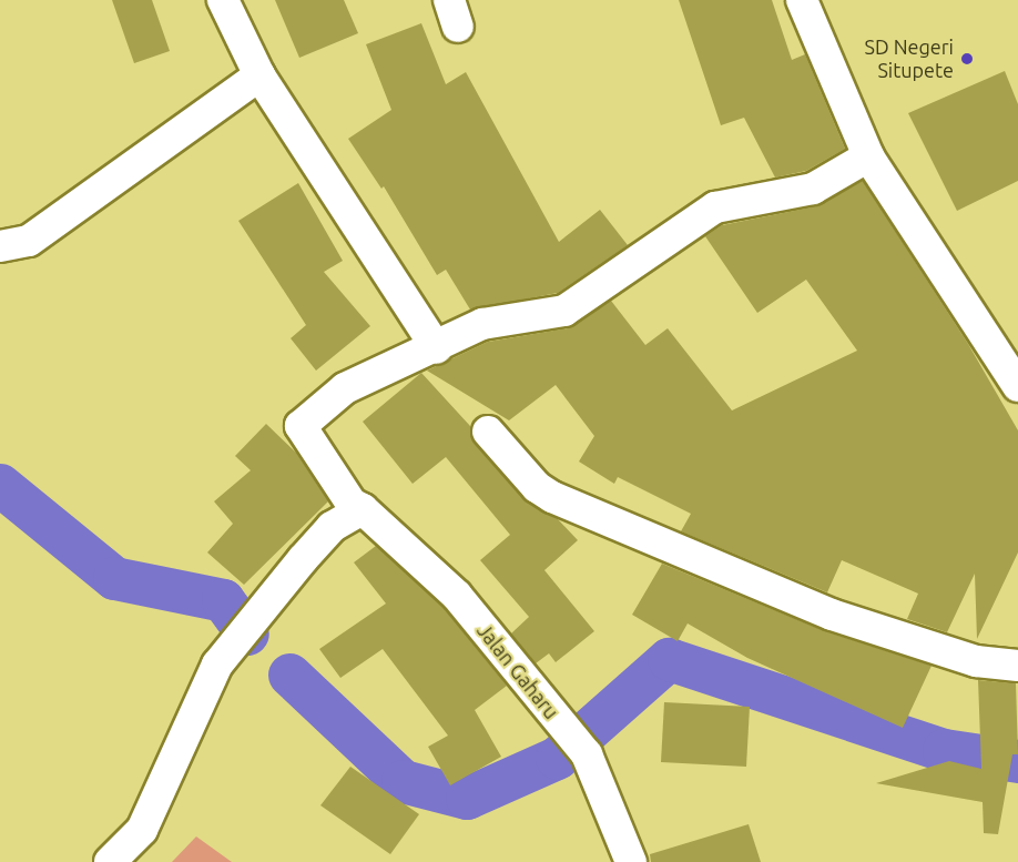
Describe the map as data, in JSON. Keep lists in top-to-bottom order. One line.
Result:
{"streets":{"street":["Jalan Gaharu"]},"places":["SD Negeri Situpete"]}
